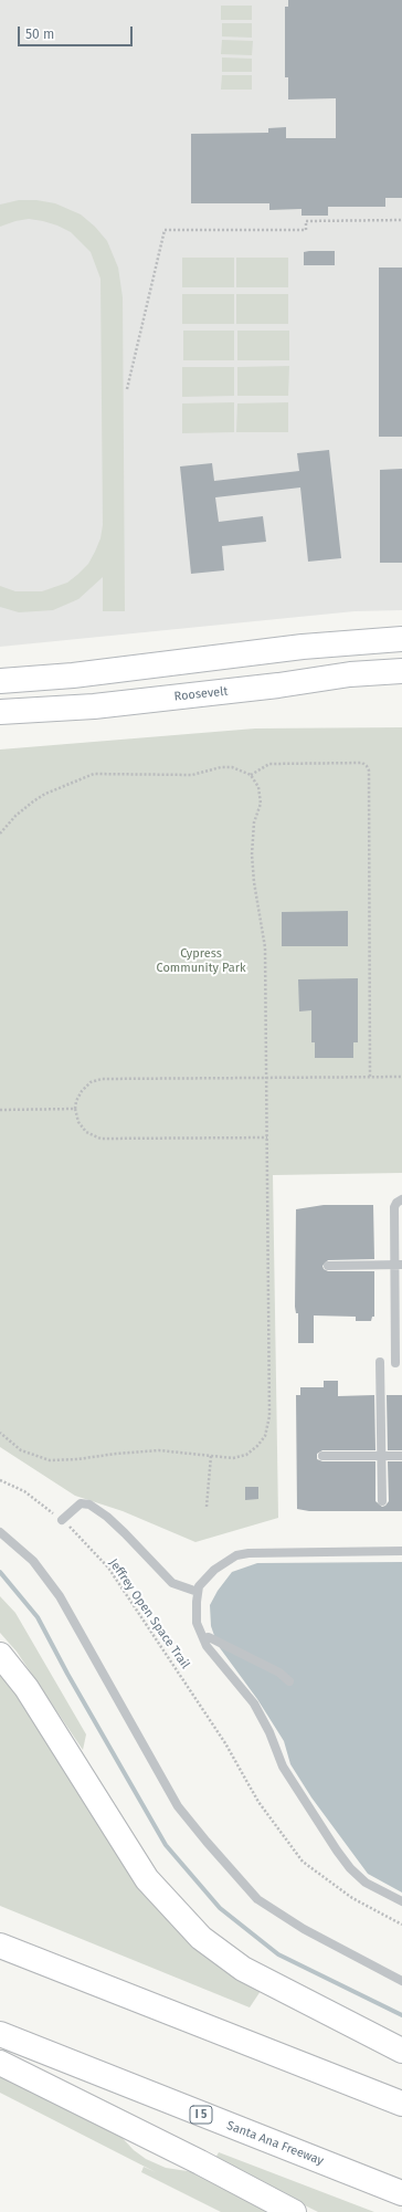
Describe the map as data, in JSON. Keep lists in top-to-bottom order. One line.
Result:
{"streets":{"main road":["Roosevelt","I 5","Santa Ana Freeway"],"path":["Jeffrey Open Space Trail"]},"parks":["Cypress Community Park"],"scale_bar":"50 m"}
